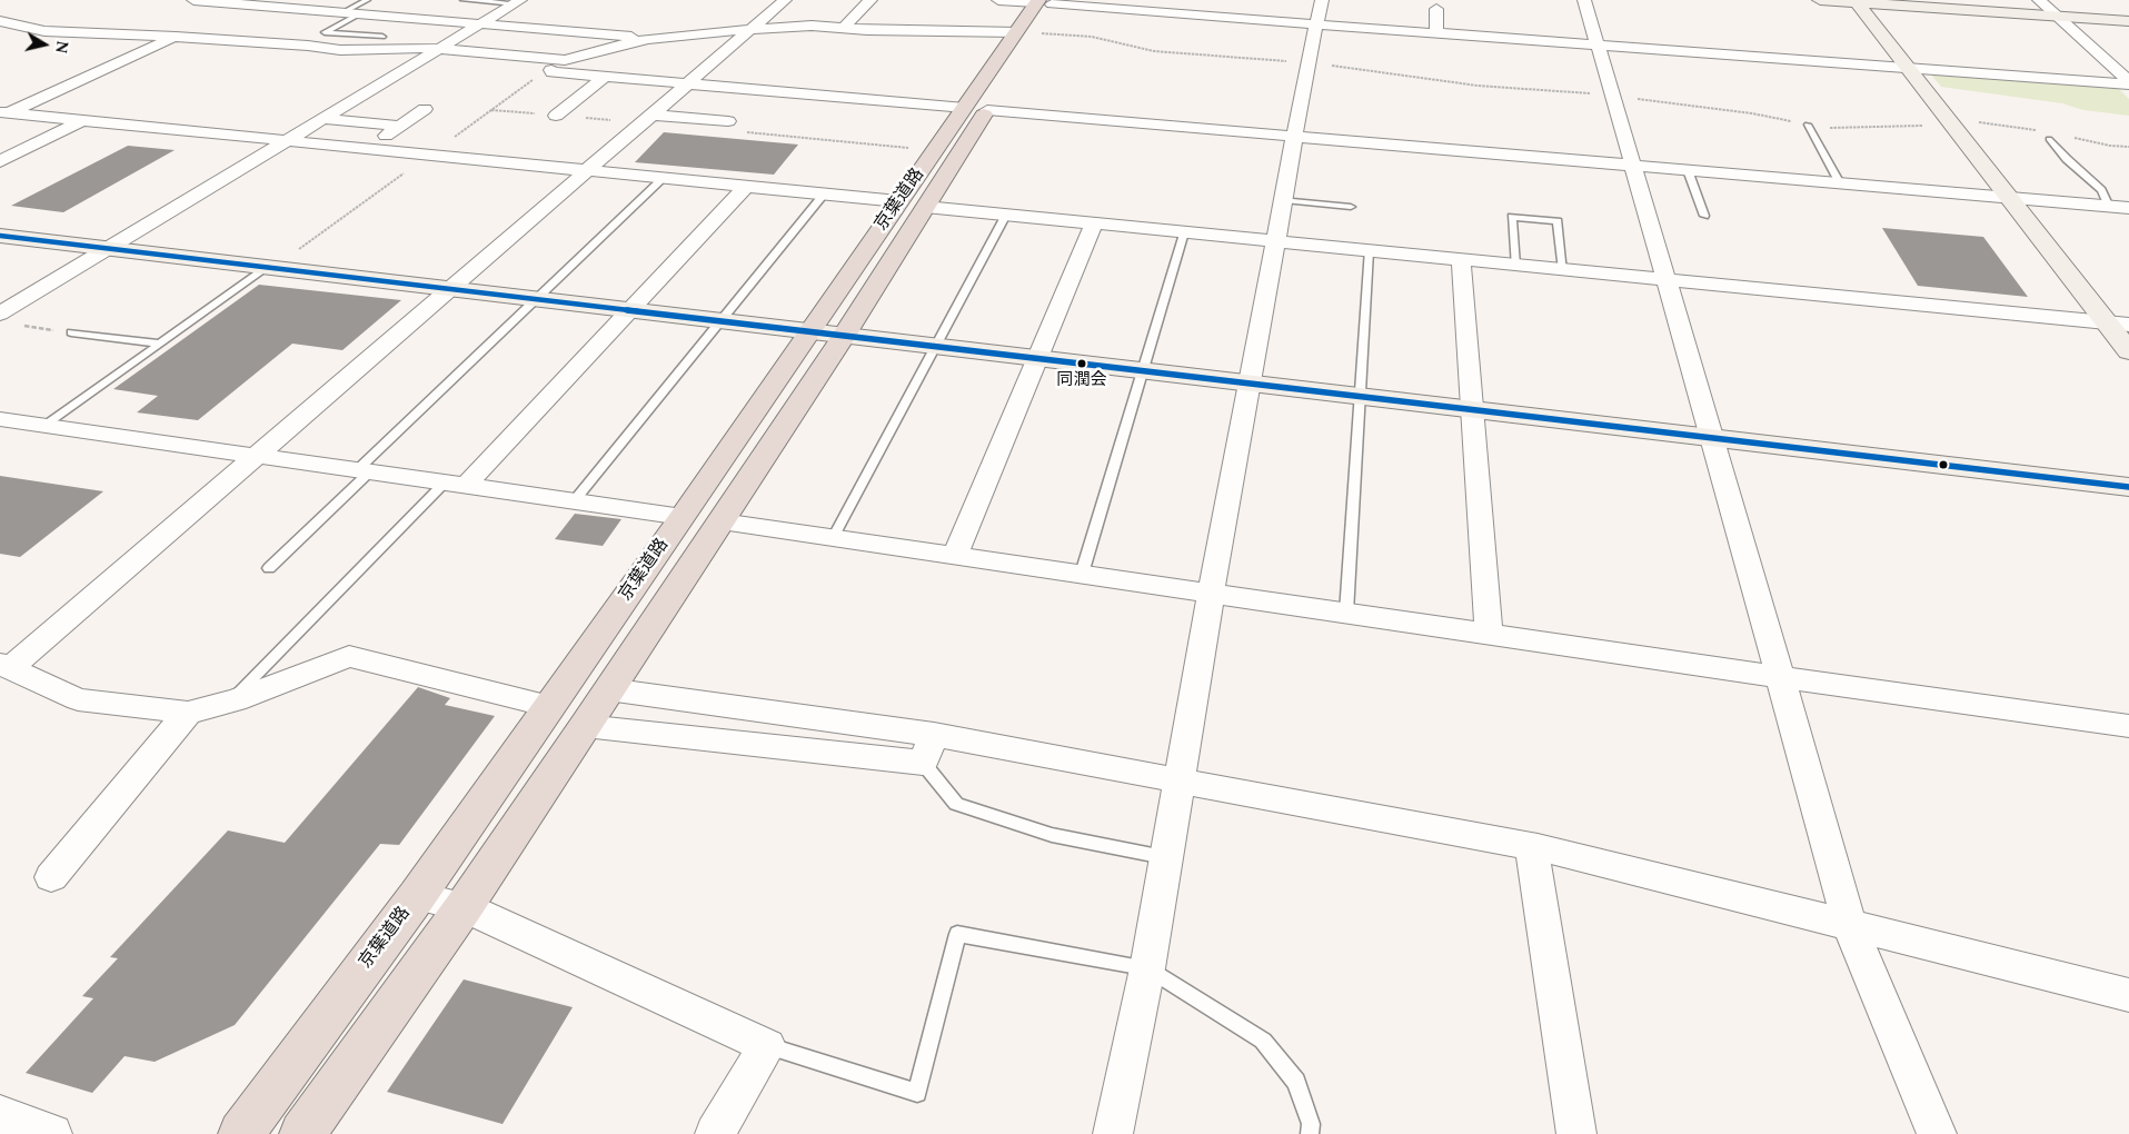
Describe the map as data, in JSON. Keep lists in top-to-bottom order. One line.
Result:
{"streets":{"highway":["京葉道路"]},"places":["同潤会"],"north":"right"}
